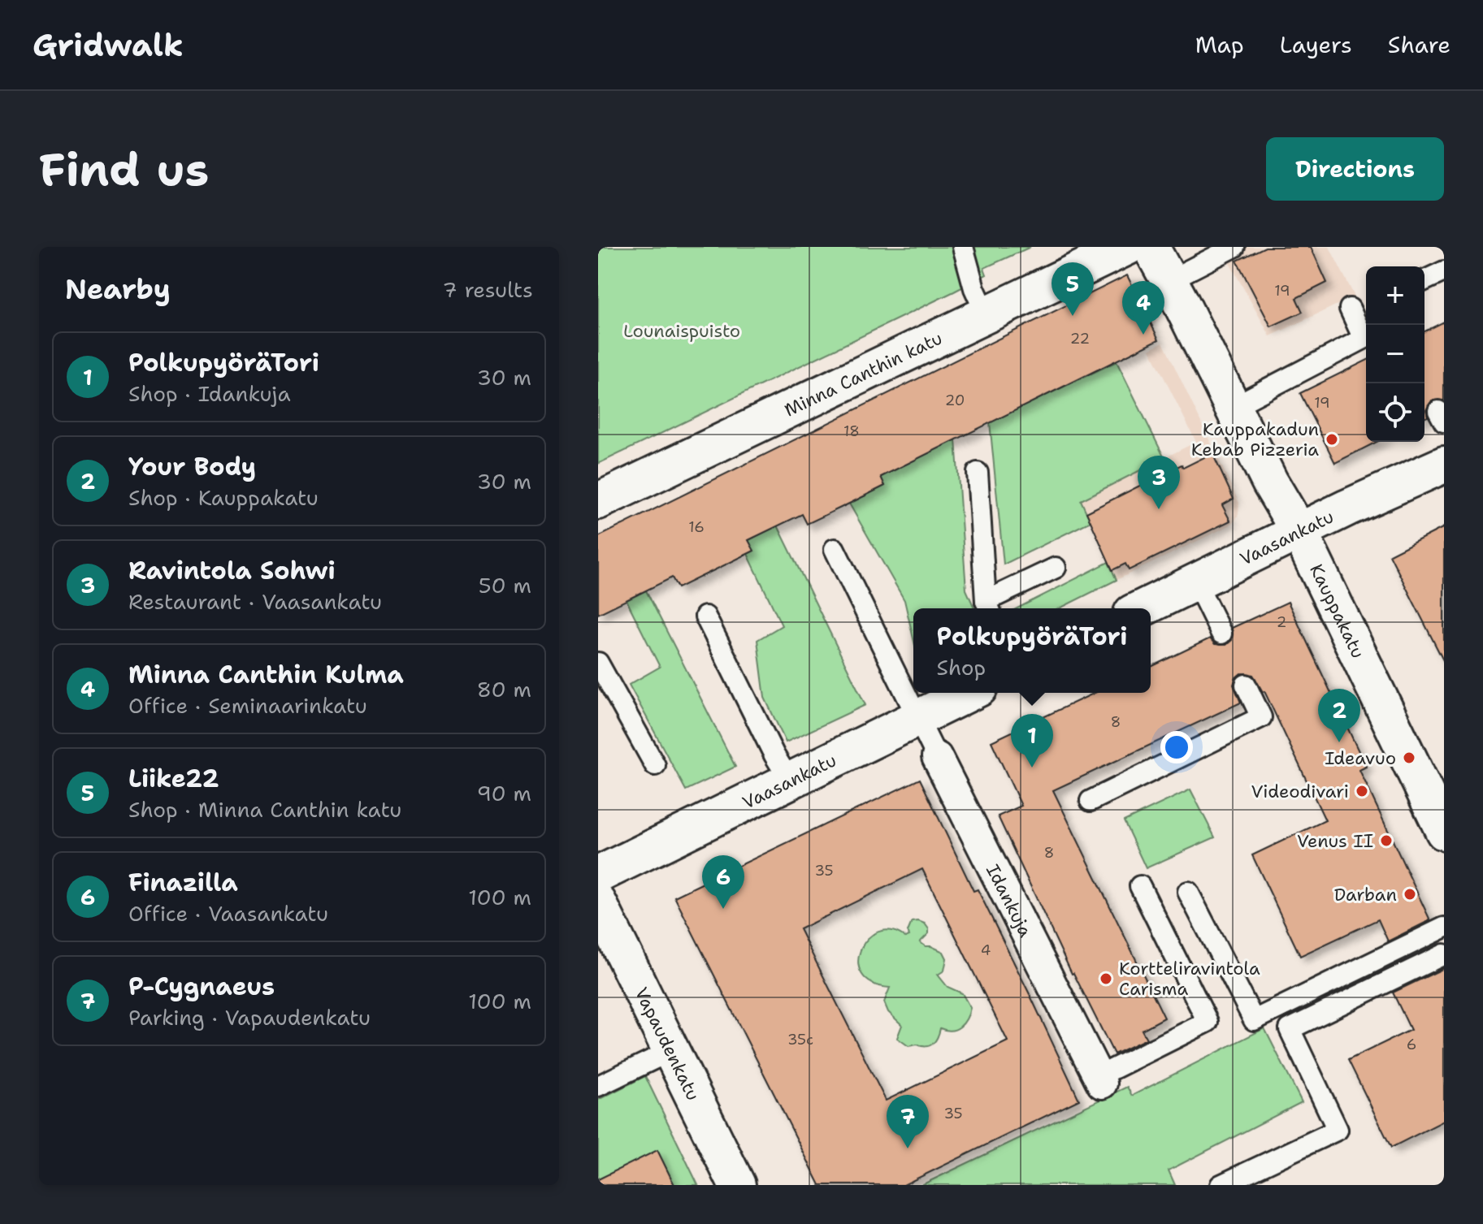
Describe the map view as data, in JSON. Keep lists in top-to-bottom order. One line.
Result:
{"streets":{"street":["Minna Canthin katu","Vaasankatu","Kauppakatu","Idankuja","Vapaudenkatu"]},"crossings":[["Vaasankatu","Kauppakatu"],["Vaasankatu","Idankuja"]],"parks":["Lounaispuisto"],"places":["Kauppakadun Kebab Pizzeria","Ideavuo","Videodivari","Venus II","Darban","Kortteliravintola Carisma"],"house_numbers":["19","22","20","19","18","16","2","8","8","35","4","35c","6","35"],"page":{"header":"Gridwalk","nav":["Map","Layers","Share"],"buttons":"Directions","title":"Find us","heading":["Nearby","7 results"],"pins":["5","4","3","2","1","6","7"],"map_buttons":["+","−"],"list":[{"mark":"1","name":"PolkupyöräTori","note":"Shop · Idankuja","value":"30 m"},{"mark":"2","name":"Your Body","note":"Shop · Kauppakatu","value":"30 m"},{"mark":"3","name":"Ravintola Sohwi","note":"Restaurant · Vaasankatu","value":"50 m"},{"mark":"4","name":"Minna Canthin Kulma","note":"Office · Seminaarinkatu","value":"80 m"},{"mark":"5","name":"Liike22","note":"Shop · Minna Canthin katu","value":"90 m"},{"mark":"6","name":"Finazilla","note":"Office · Vaasankatu","value":"100 m"},{"mark":"7","name":"P-Cygnaeus","note":"Parking · Vapaudenkatu","value":"100 m"}],"popup":["PolkupyöräTori","Shop"]}}
